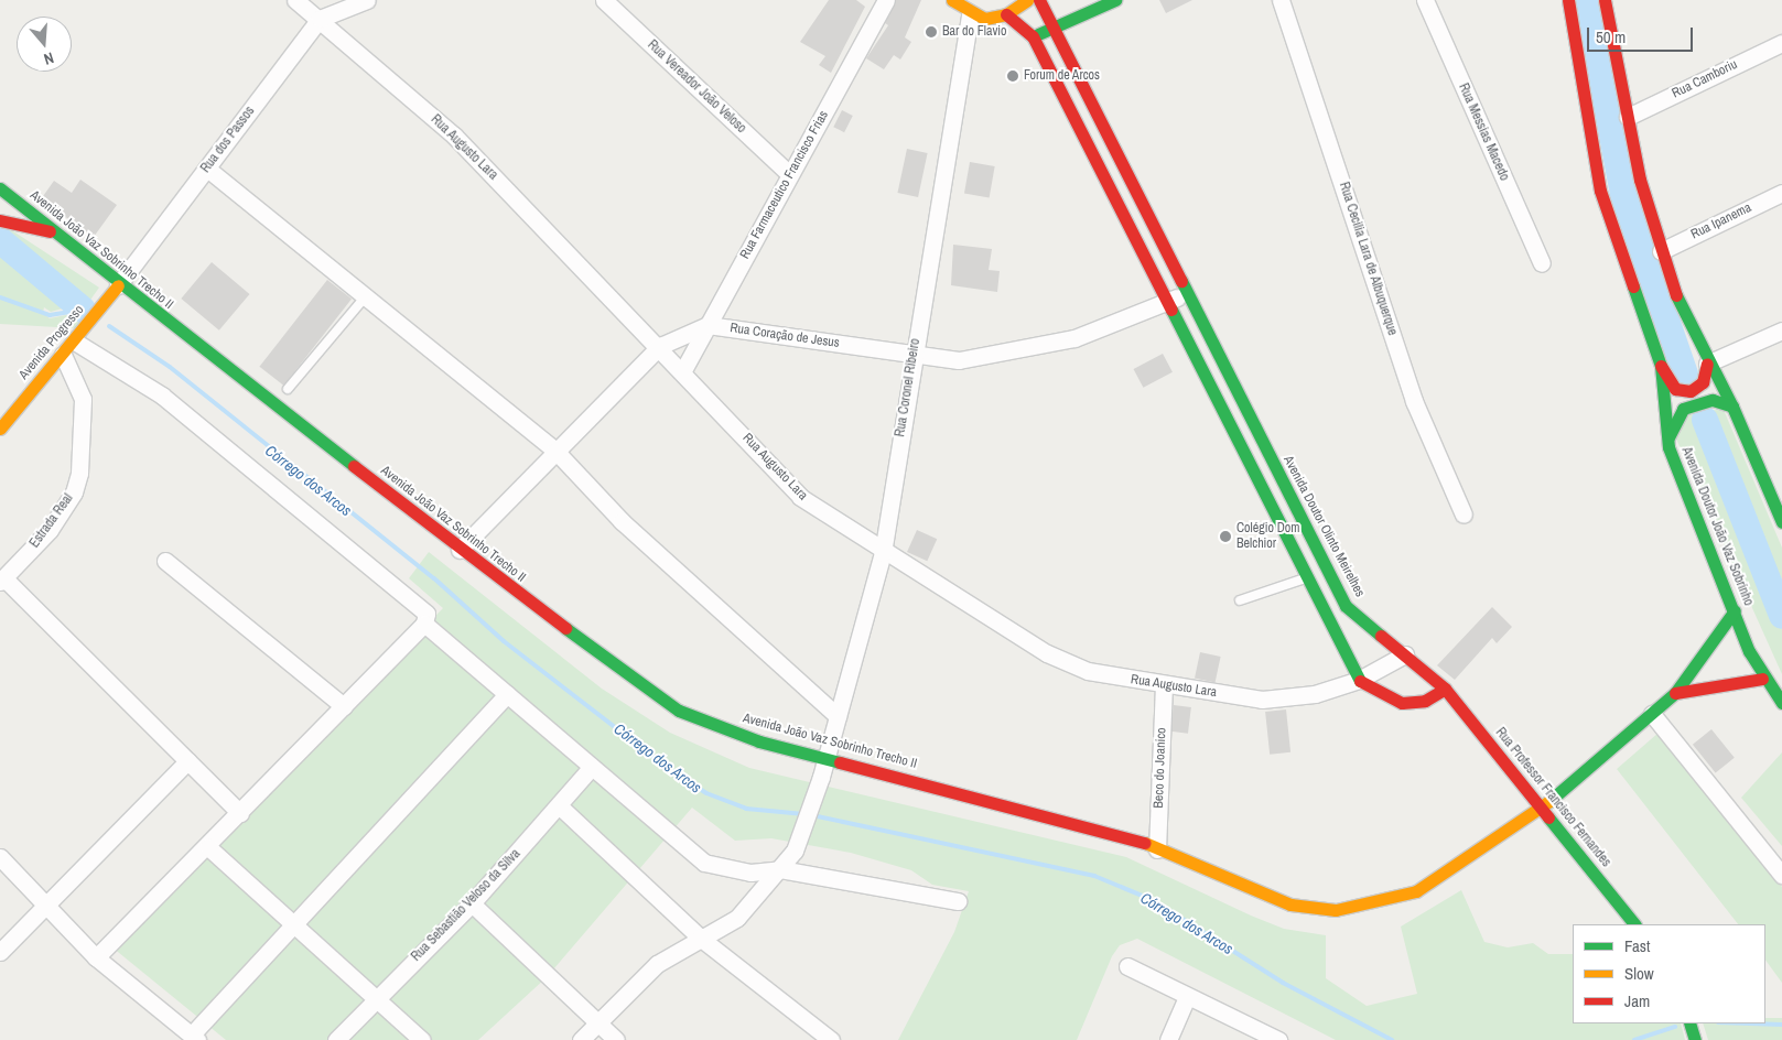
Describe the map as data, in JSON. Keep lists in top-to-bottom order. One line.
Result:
{"streets":{"street":["Rua Camboriu","Rua Vereador João Veloso","Rua Messias Macedo","Rua dos Passos","Rua Augusto Lara","Rua Farmaceutico Francisco Frias","Rua Ipanema","Avenida João Vaz Sobrinho Trecho II","Rua Cecilia Lara de Albuquerque","Rua Coração de Jesus","Avenida Progresso","Rua Coronel Ribeiro","Estrada Real","Avenida Doutor Olinto Meirelhes","Avenida Doutor João Vaz Sobrinho","Beco do Joanico","Rua Professor Francisco Fernandes","Rua Sebastião Veloso da Silva"]},"crossings":[["Rua Vereador João Veloso","Rua Farmaceutico Francisco Frias"],["Rua dos Passos","Rua Augusto Lara"],["Rua dos Passos","Avenida João Vaz Sobrinho Trecho II"],["Rua dos Passos","Avenida Progresso"],["Rua Augusto Lara","Rua Farmaceutico Francisco Frias"],["Rua Augusto Lara","Rua Coronel Ribeiro"],["Rua Augusto Lara","Avenida Doutor Olinto Meirelhes"],["Rua Augusto Lara","Beco do Joanico"],["Rua Farmaceutico Francisco Frias","Rua Coração de Jesus"],["Avenida João Vaz Sobrinho Trecho II","Rua Coronel Ribeiro"],["Avenida João Vaz Sobrinho Trecho II","Avenida Doutor João Vaz Sobrinho"],["Avenida João Vaz Sobrinho Trecho II","Beco do Joanico"],["Avenida João Vaz Sobrinho Trecho II","Rua Professor Francisco Fernandes"],["Rua Coração de Jesus","Rua Coronel Ribeiro"],["Rua Coração de Jesus","Avenida Doutor Olinto Meirelhes"],["Avenida Progresso","Estrada Real"],["Avenida Doutor Olinto Meirelhes","Rua Professor Francisco Fernandes"]],"water":["Córrego dos Arcos"],"places":["Bar do Flavio","Forum de Arcos","Colégio Dom Belchior"],"legend":["Fast","Slow","Jam"],"scale_bar":"50 m","north":"bottom"}
